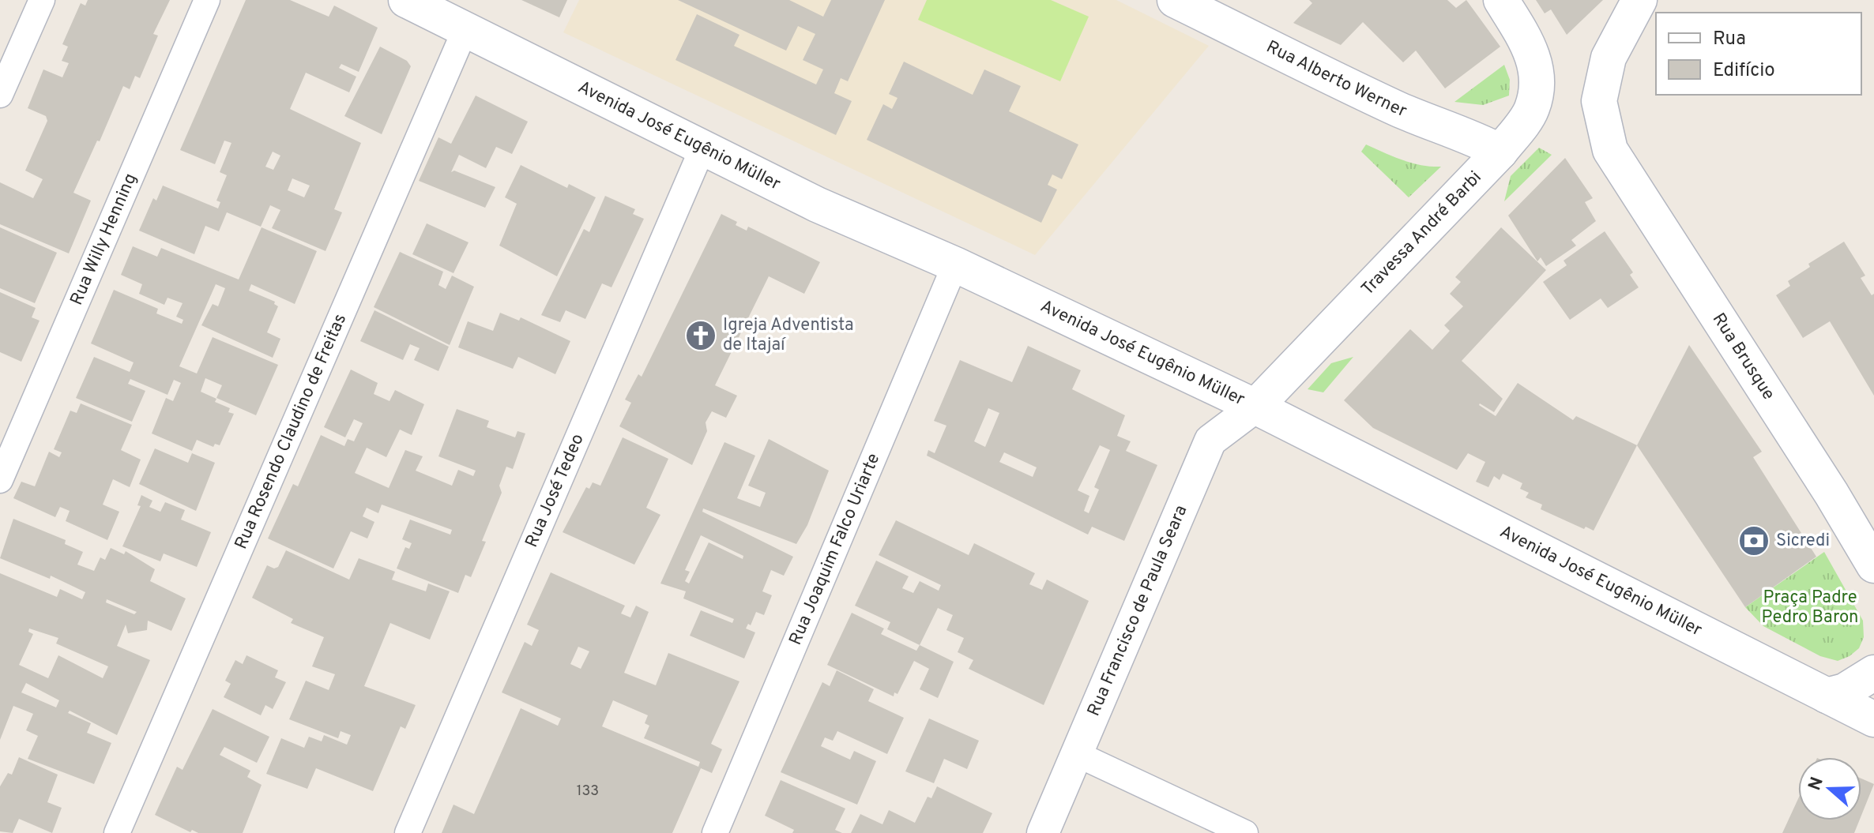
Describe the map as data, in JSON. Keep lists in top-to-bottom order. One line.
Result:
{"streets":{"main road":["Rua Alberto Werner","Avenida José Eugênio Müller","Travessa André Barbi","Rua Brusque"],"street":["Rua Willy Henning","Rua Rosendo Claudino de Freitas","Rua José Tedeo","Rua Joaquim Falco Uriarte","Rua Francisco de Paula Seara"]},"crossings":[["Rua Alberto Werner","Travessa André Barbi"],["Avenida José Eugênio Müller","Travessa André Barbi"],["Avenida José Eugênio Müller","Rua Rosendo Claudino de Freitas"],["Avenida José Eugênio Müller","Rua José Tedeo"],["Avenida José Eugênio Müller","Rua Joaquim Falco Uriarte"],["Avenida José Eugênio Müller","Rua Francisco de Paula Seara"],["Travessa André Barbi","Rua Francisco de Paula Seara"]],"parks":["Praça Padre Pedro Baron"],"places":{"church":["Igreja Adventista de Itajaí"],"bank":["Sicredi"]},"house_numbers":["133"],"legend":["Rua","Edifício"],"north":"left"}
